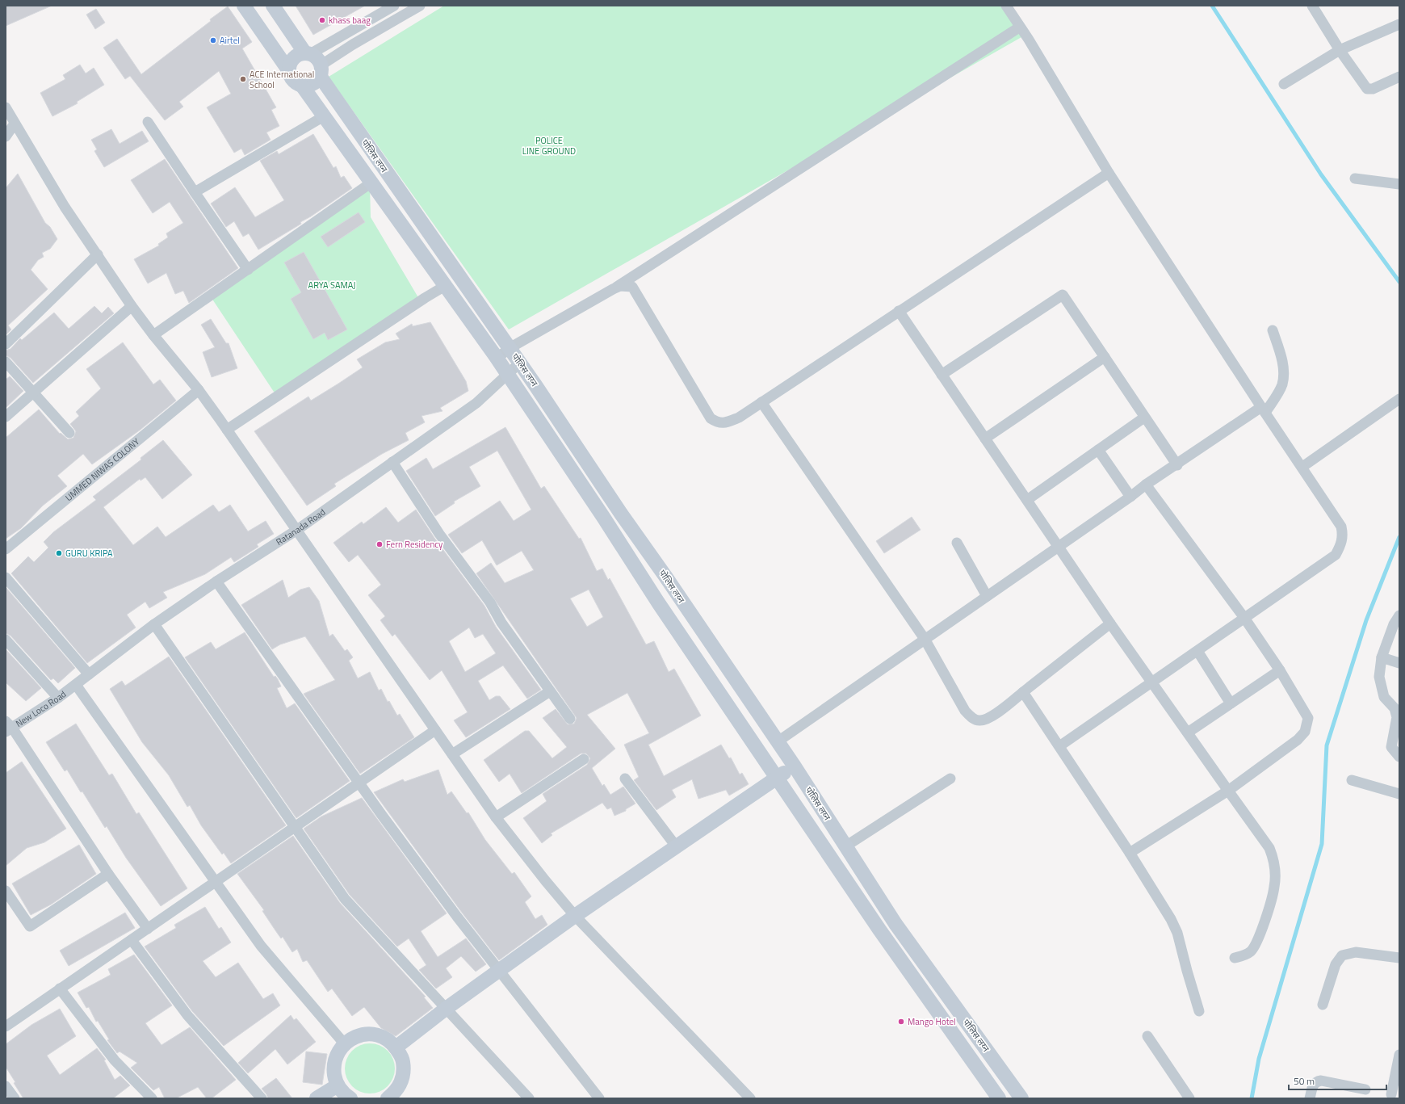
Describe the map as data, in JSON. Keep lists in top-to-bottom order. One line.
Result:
{"streets":{"street":["पोलिस लय्न","UMMED NIWAS COLONY","Ratanada Road","New Loco Road"]},"crossings":[["पोलिस लय्न","Ratanada Road"],["Ratanada Road","New Loco Road"]],"parks":["POLICE LINE GROUND","ARYA SAMAJ"],"places":["khass baag","Airtel","ACE International School","Fern Residency","GURU KRIPA","Mango Hotel"],"scale_bar":"50 m"}
